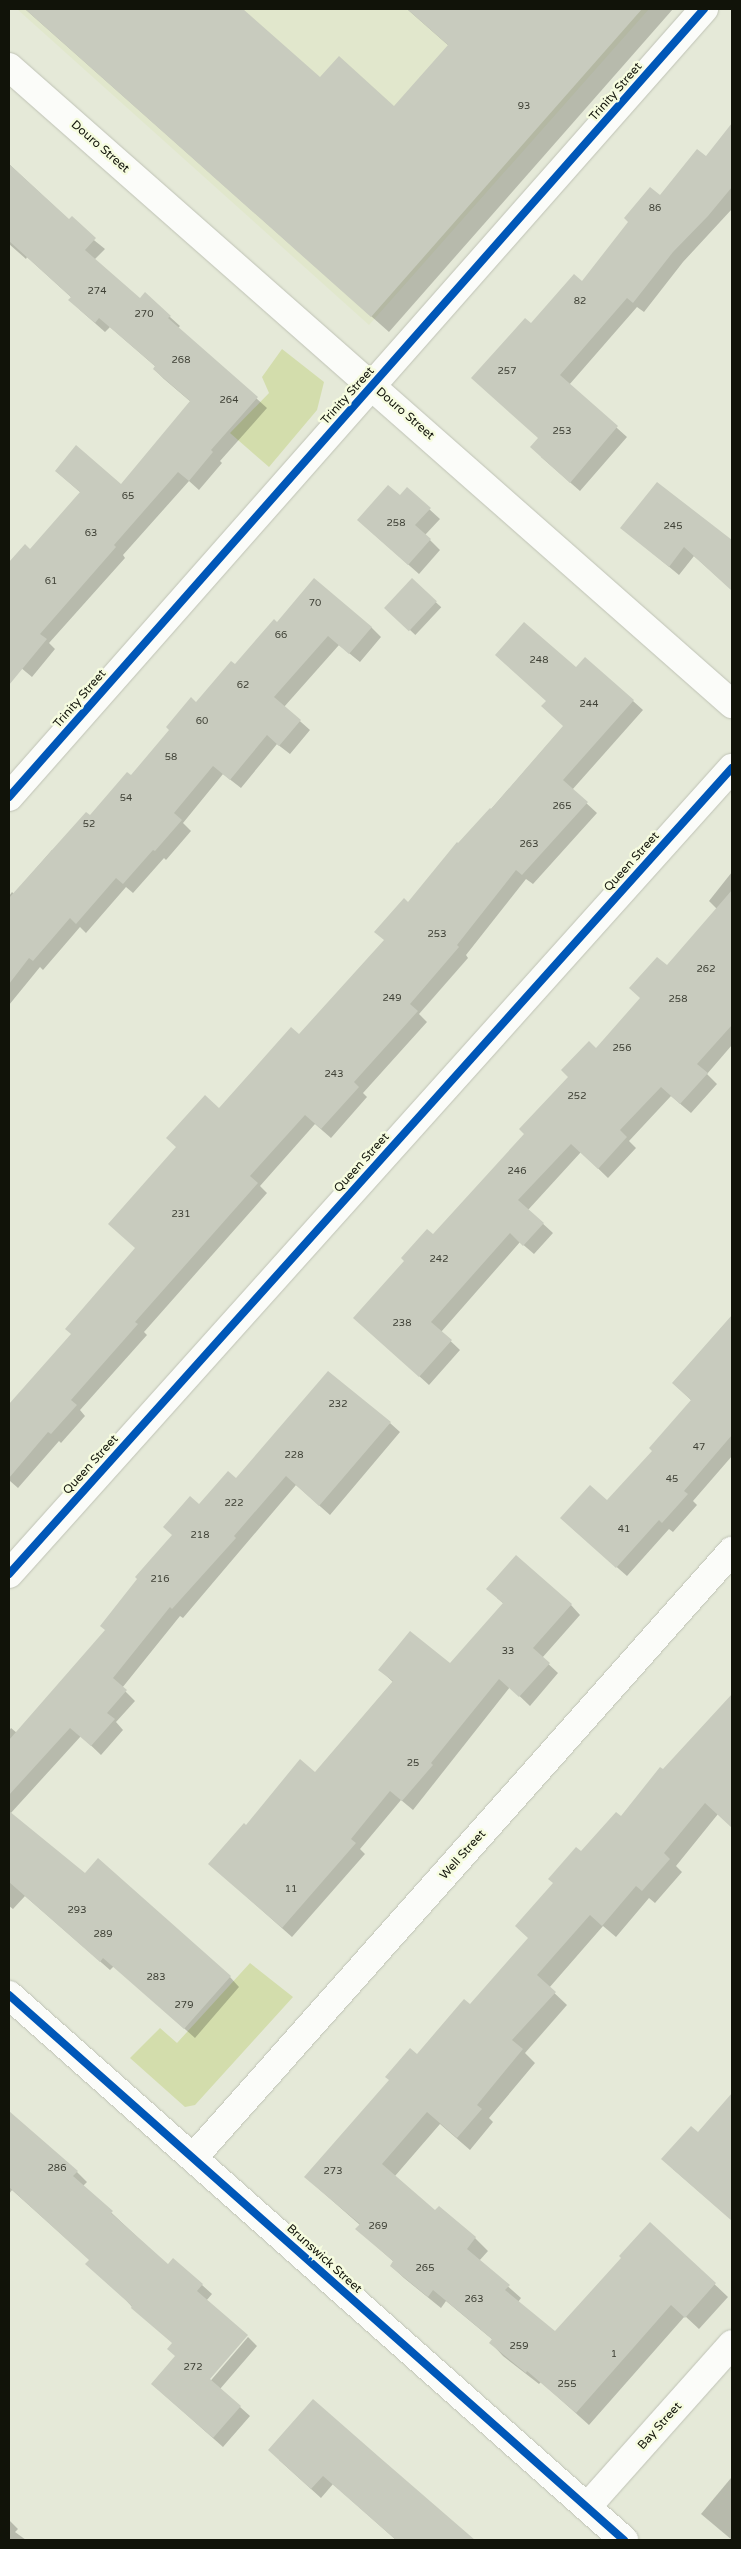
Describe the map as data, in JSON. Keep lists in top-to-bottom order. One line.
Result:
{"streets":{"street":["Trinity Street","Douro Street","Queen Street","Well Street","Brunswick Street","Bay Street"]},"crossings":[["Trinity Street","Douro Street"],["Well Street","Brunswick Street"],["Brunswick Street","Bay Street"]],"house_numbers":["93","86","274","82","270","268","257","264","253","65","258","245","63","61","70","66","248","62","244","60","58","54","265","52","263","253","262","249","258","256","243","252","246","231","242","238","232","47","228","45","222","41","218","216","33","25","11","293","289","283","279","286","273","269","265","263","259","1","272","255"]}
